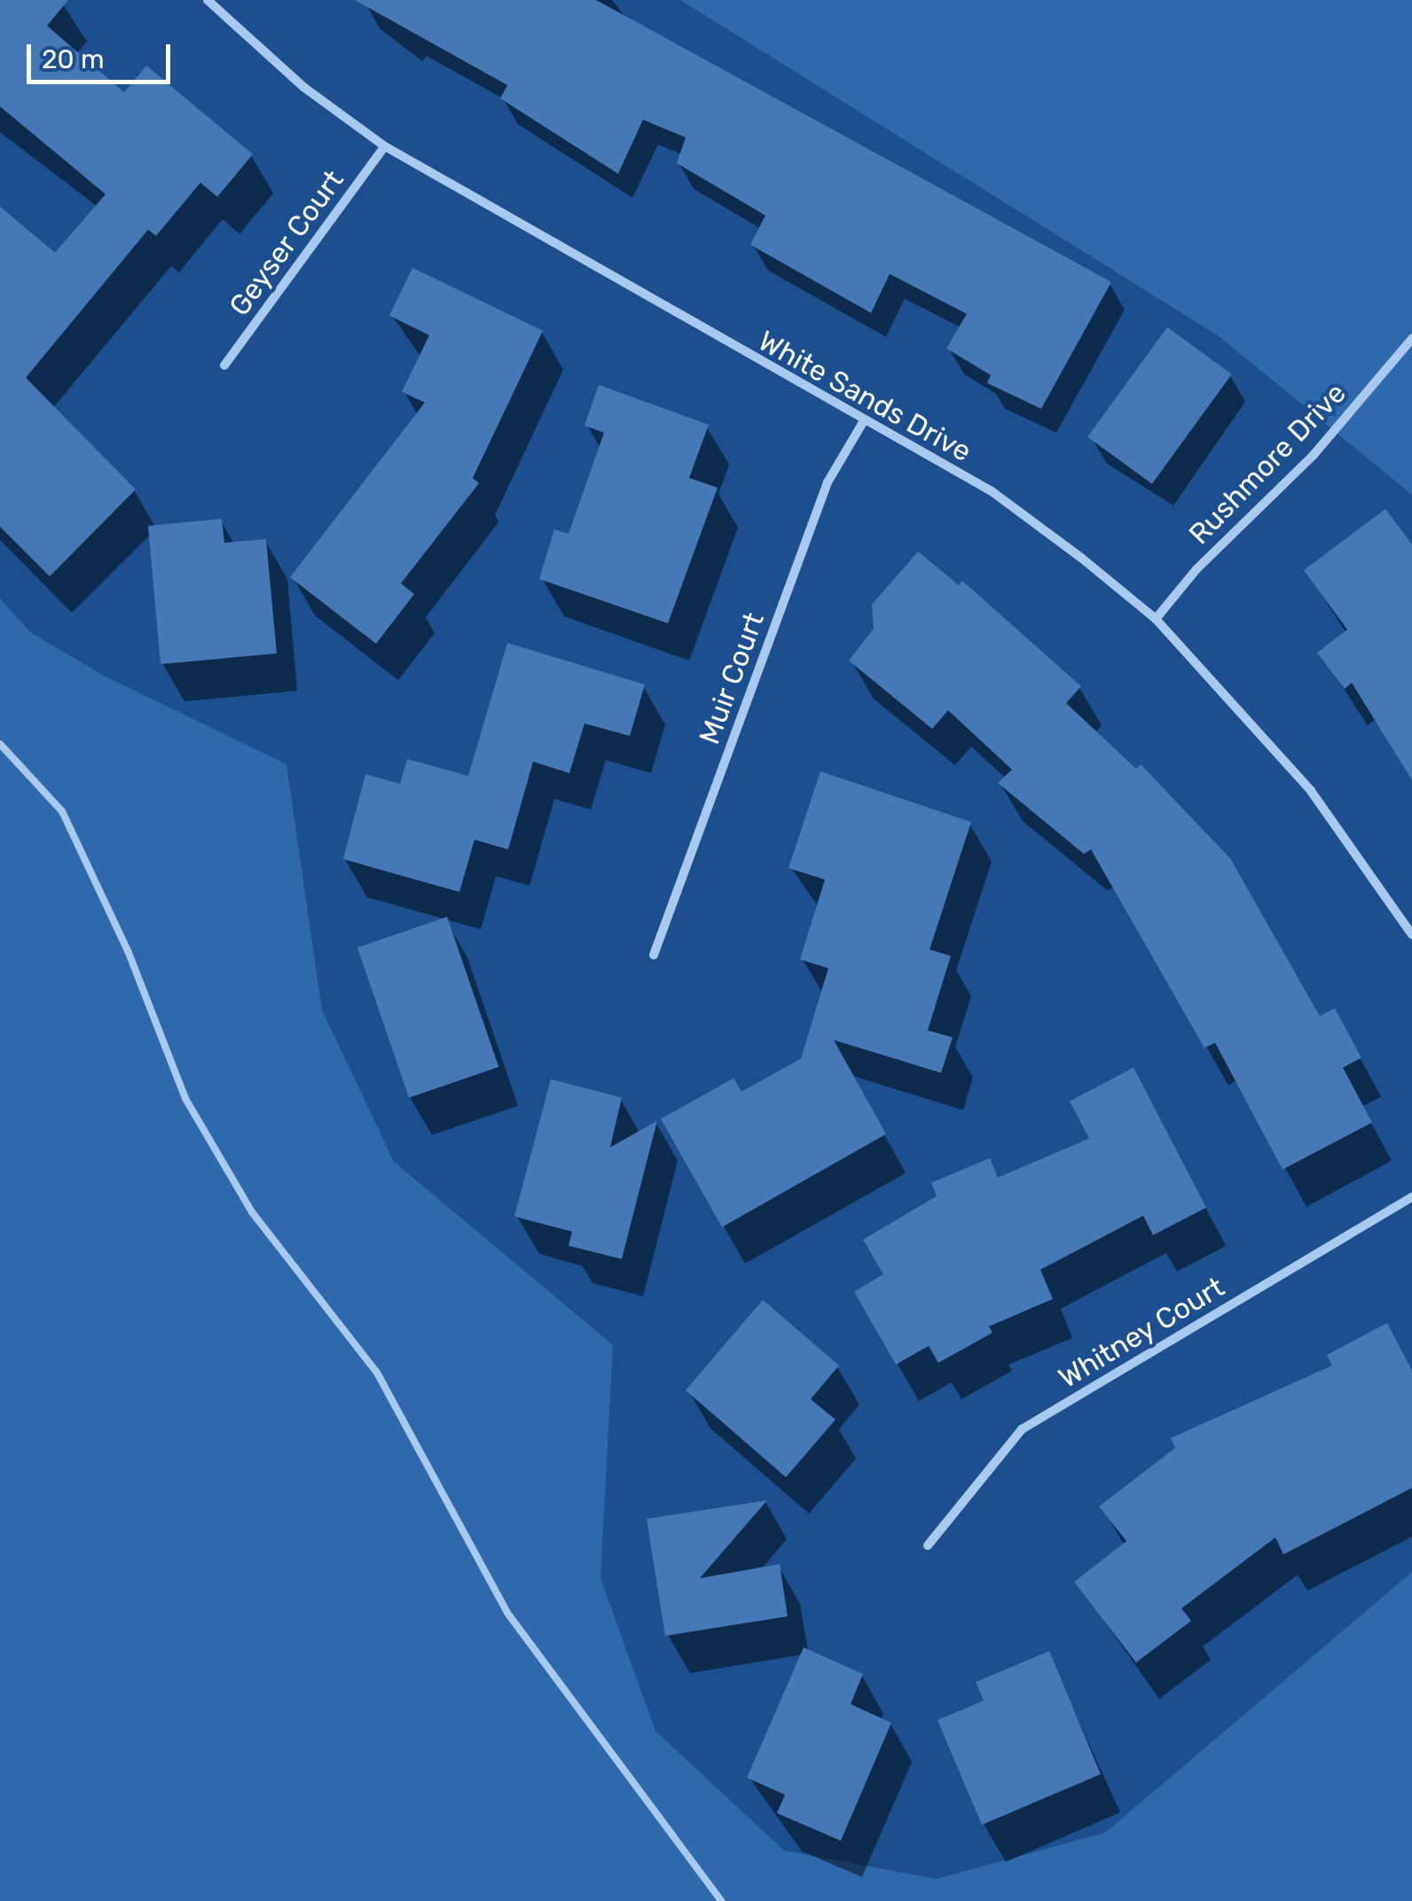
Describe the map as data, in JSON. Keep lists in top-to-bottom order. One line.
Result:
{"streets":{"street":["Geyser Court","White Sands Drive","Rushmore Drive","Muir Court","Whitney Court"]},"crossings":[["Geyser Court","White Sands Drive"],["White Sands Drive","Rushmore Drive"],["White Sands Drive","Muir Court"]],"scale_bar":"20 m"}
